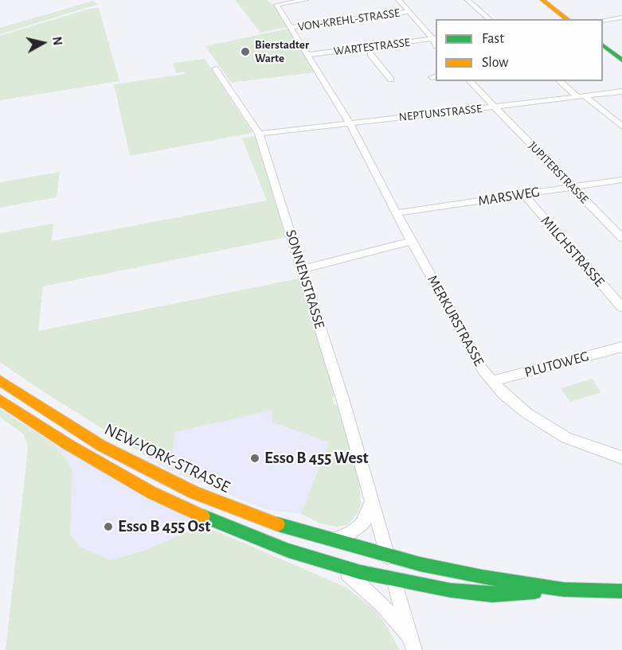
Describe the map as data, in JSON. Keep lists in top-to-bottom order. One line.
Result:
{"streets":{"main road":["NEW-YORK-STRASSE"],"street":["VON-KREHL-STRASSE","WARTESTRASSE","NEPTUNSTRASSE","JUPITERSTRASSE","MARSWEG","MILCHSTRASSE","SONNENSTRASSE","MERKURSTRASSE","PLUTOWEG"]},"crossings":[["VON-KREHL-STRASSE","MERKURSTRASSE"],["WARTESTRASSE","MERKURSTRASSE"],["NEPTUNSTRASSE","JUPITERSTRASSE"],["NEPTUNSTRASSE","SONNENSTRASSE"],["NEPTUNSTRASSE","MERKURSTRASSE"],["JUPITERSTRASSE","MARSWEG"],["MARSWEG","MILCHSTRASSE"],["MARSWEG","MERKURSTRASSE"],["SONNENSTRASSE","NEW-YORK-STRASSE"],["MERKURSTRASSE","PLUTOWEG"]],"places":["Bierstadter Warte","Esso B 455 West","Esso B 455 Ost"],"legend":["Fast","Slow"],"north":"right"}
